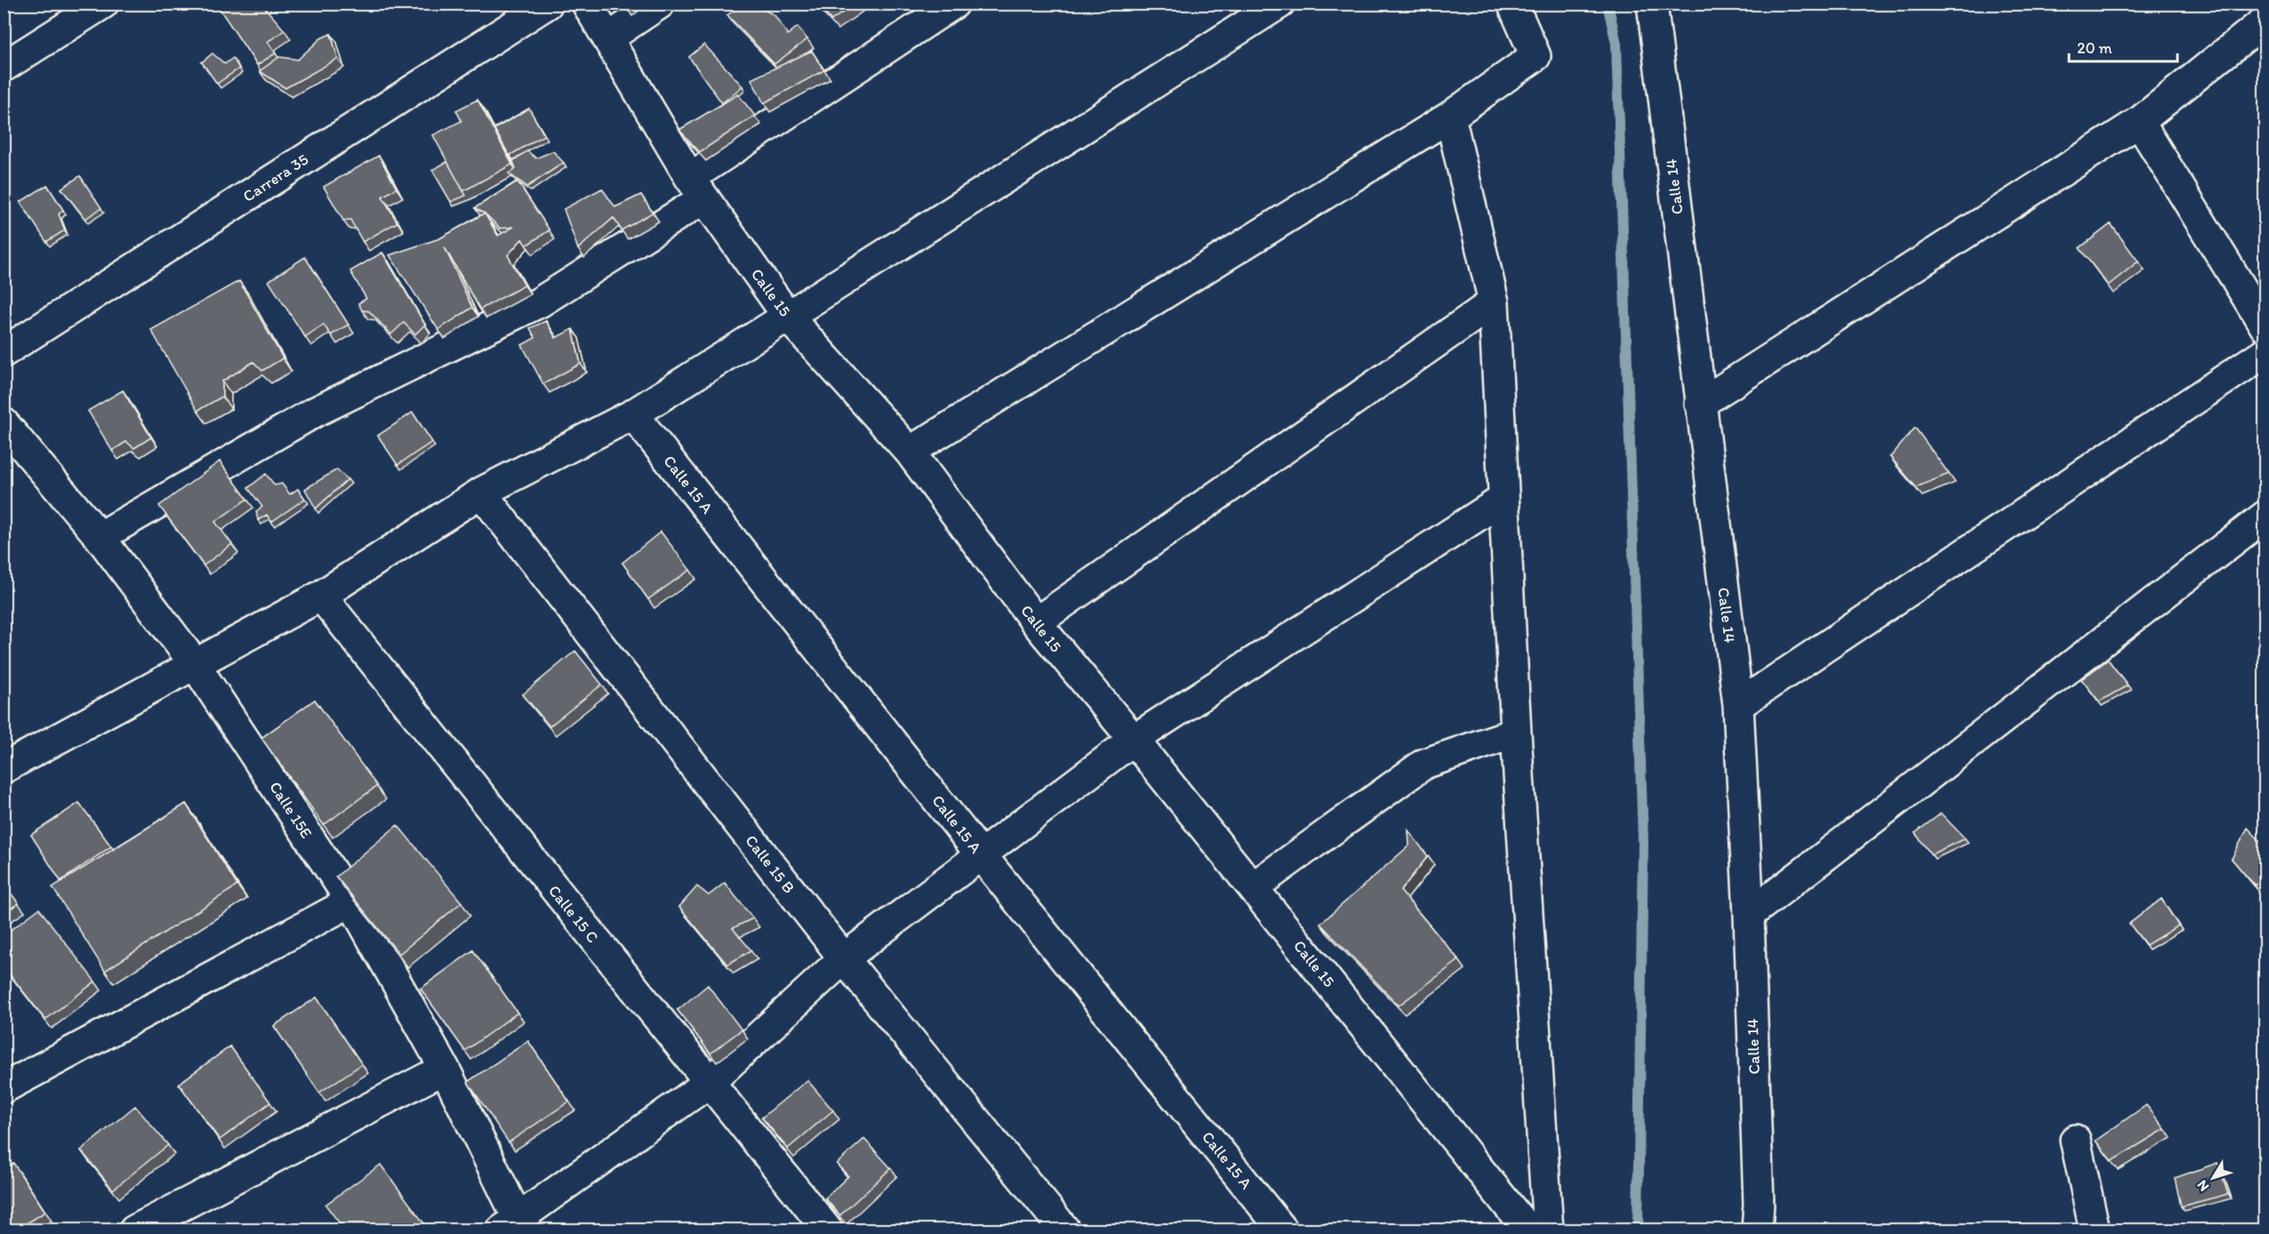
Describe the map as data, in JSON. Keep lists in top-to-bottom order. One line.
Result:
{"streets":{"street":["Carrera 35","Calle 14","Calle 15","Calle 15 A","Calle 15E","Calle 15 B","Calle 15 C"]},"scale_bar":"20 m","north":"bottom left"}
